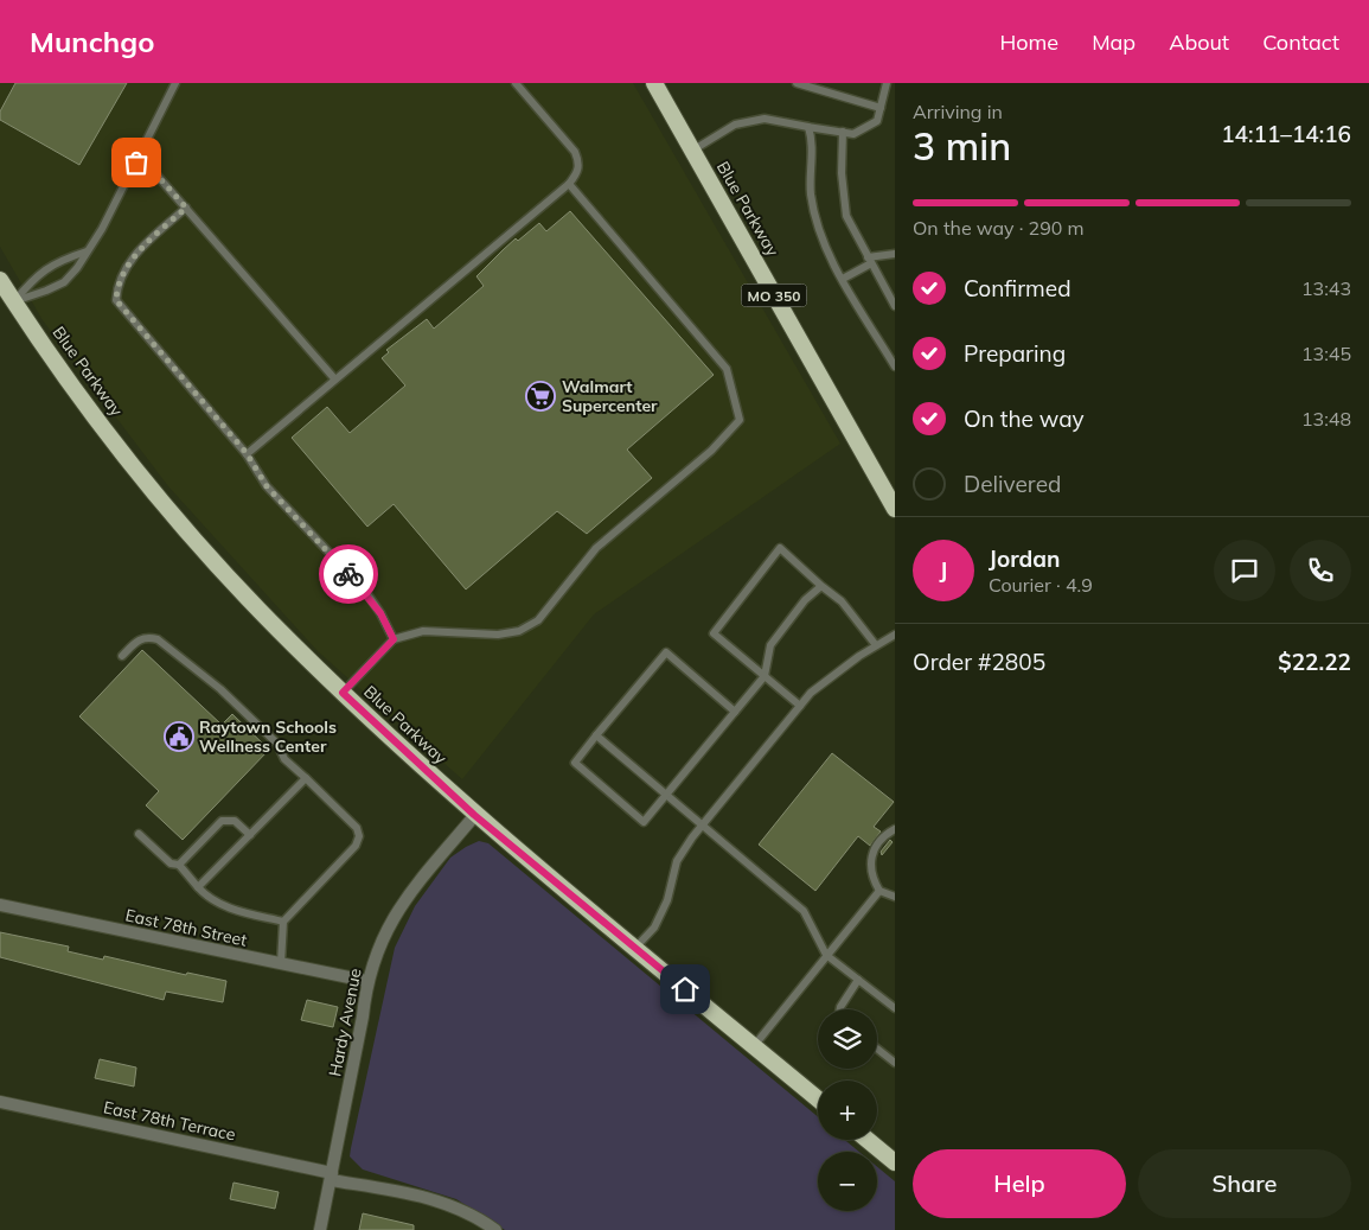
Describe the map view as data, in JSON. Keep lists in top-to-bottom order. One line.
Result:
{"streets":{"highway":["Blue Parkway","MO 350"],"street":["East 78th Street","Hardy Avenue","East 78th Terrace"]},"crossings":[["Blue Parkway","Hardy Avenue"],["East 78th Street","Hardy Avenue"],["Hardy Avenue","East 78th Terrace"]],"places":{"supermarket":["Walmart Supercenter"],"public building":["Raytown Schools Wellness Center"]},"page":{"header":"Munchgo","nav":["Home","Map","About","Contact"],"heading":["3 min","Arriving in","14:11–14:16"],"panel":["Jordan","Courier · 4.9","Order #2805","$22.22"],"bar":"On the way · 290 m","list":[["Confirmed","13:43"],["Preparing","13:45"],["On the way","13:48"],"Delivered"],"round":"J","map_buttons":["+","−"],"buttons":["Help","Share"]}}
